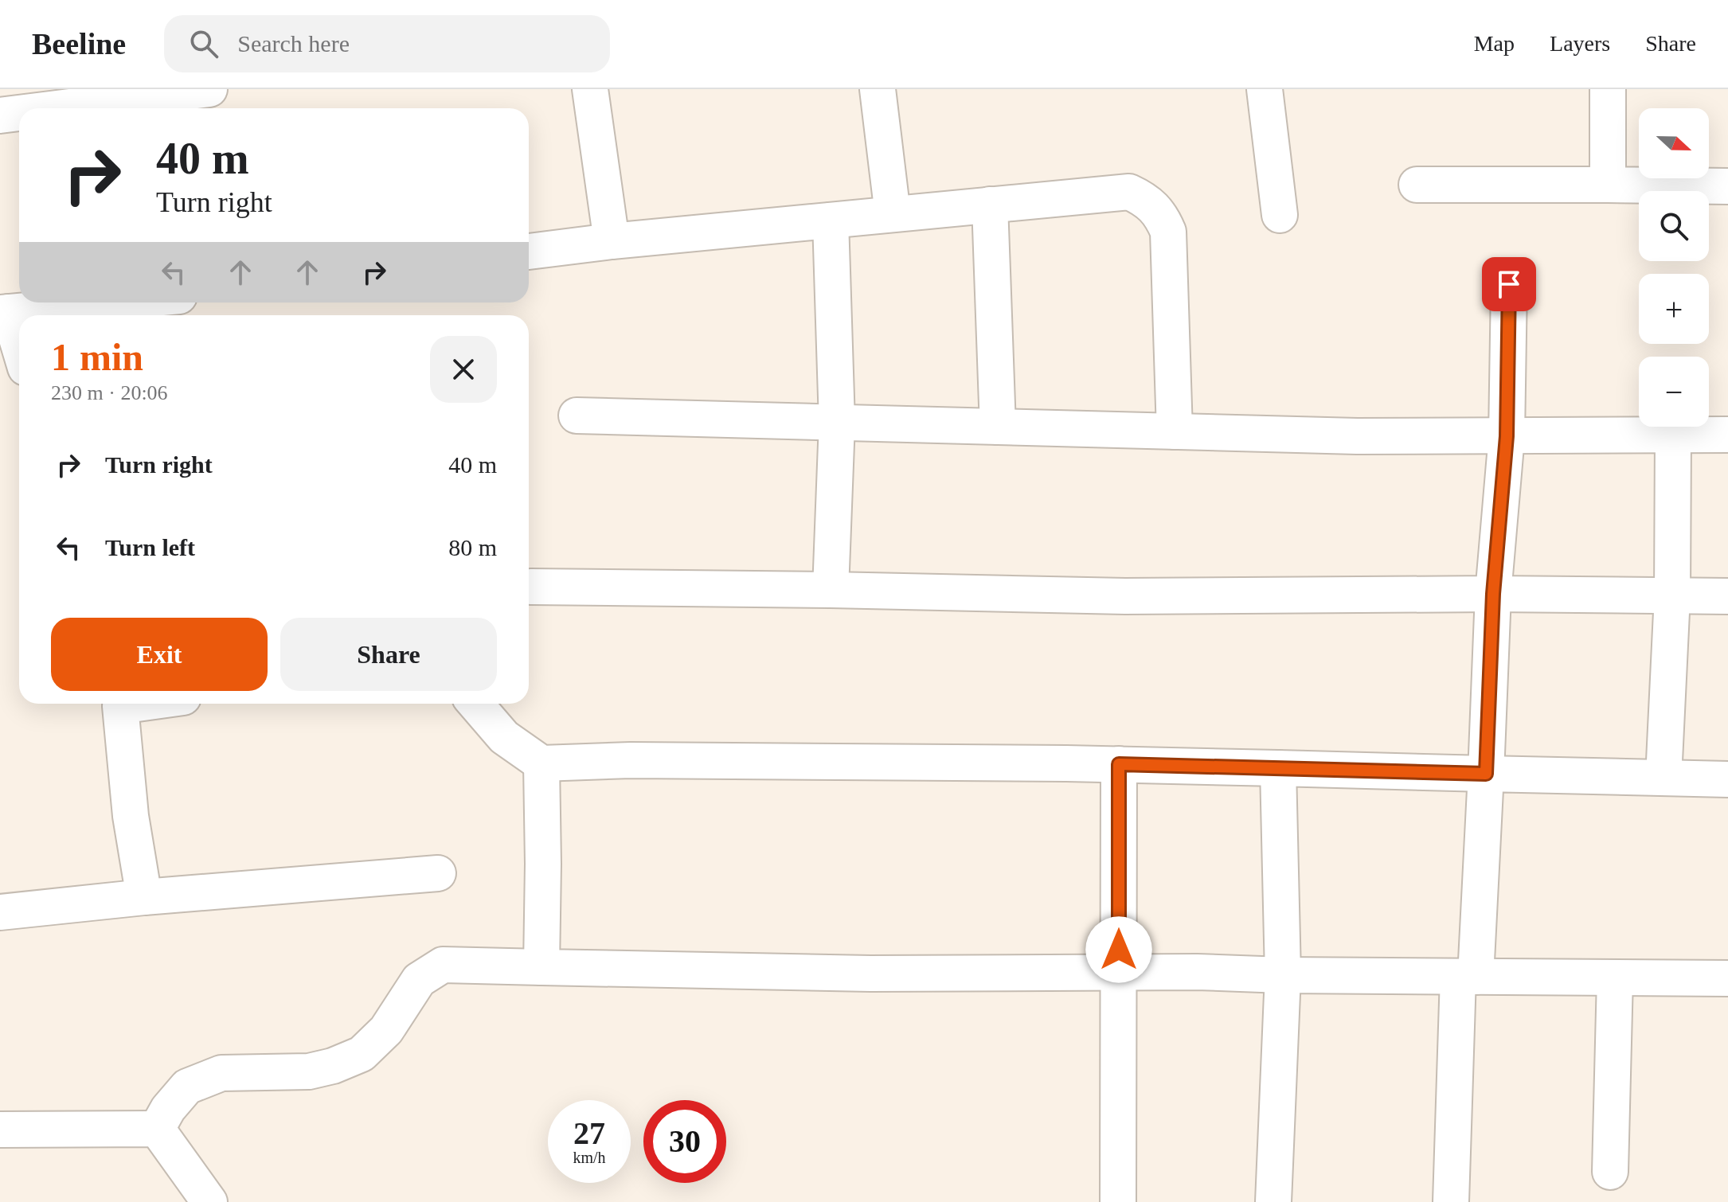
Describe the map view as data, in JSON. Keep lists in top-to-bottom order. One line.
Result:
{"north":"right","page":{"header":"Beeline","search":"Search here","nav":["Map","Layers","Share"],"map_buttons":["+","−"],"turn":["40 m","Turn right"],"heading":["1 min","230 m · 20:06"],"list":[{"name":"Turn right","value":"40 m"},{"name":"Turn left","value":"80 m"}],"buttons":["Exit","Share"],"speed":"27 km/h","limit":"30"}}
